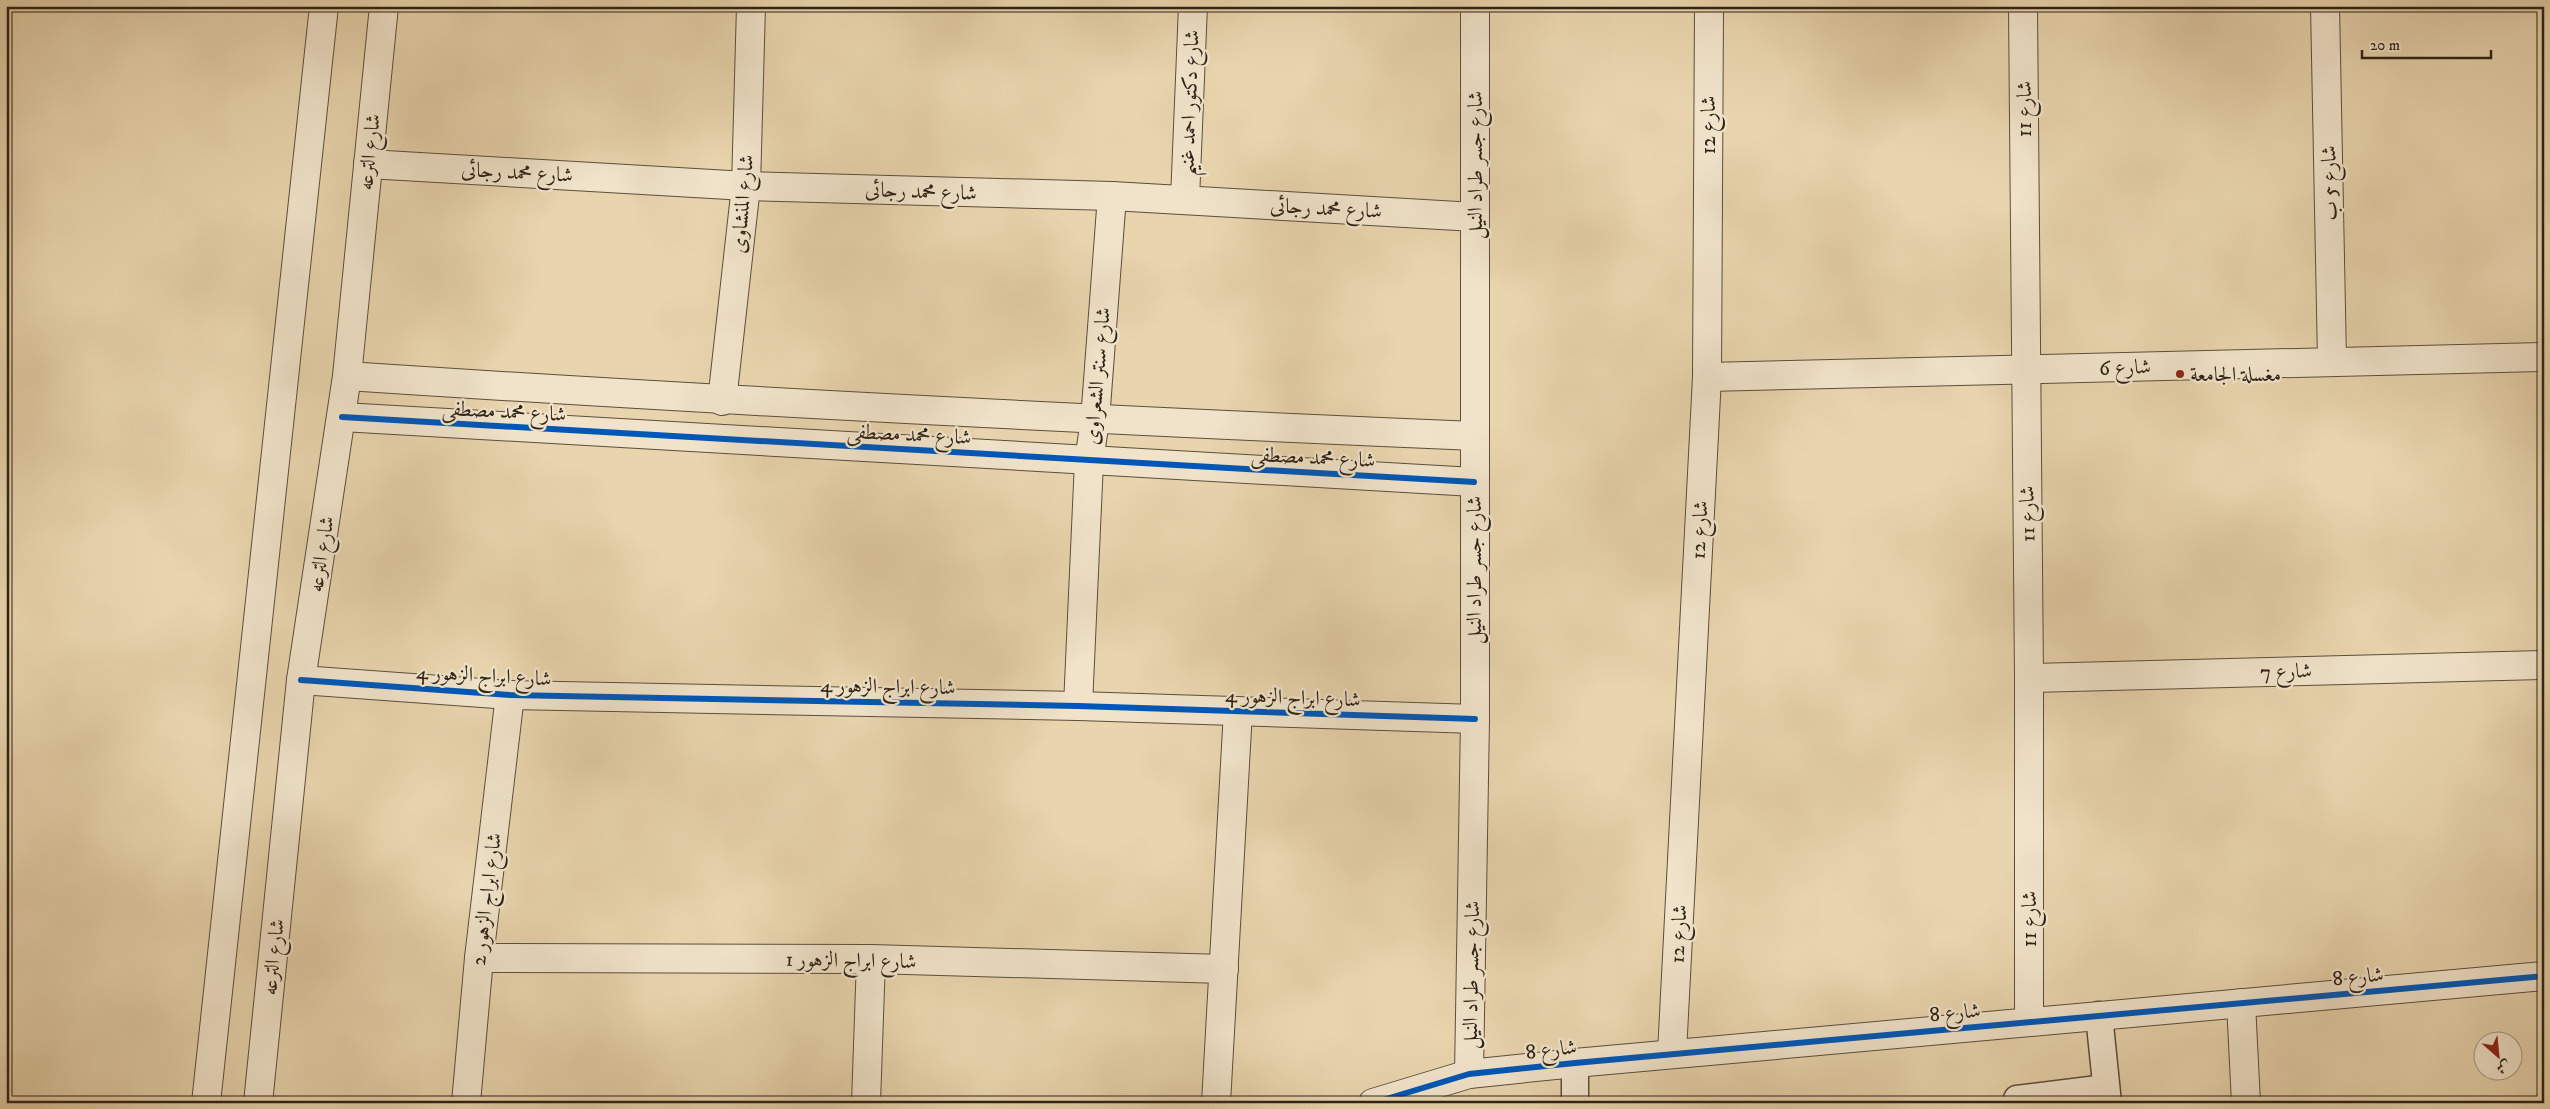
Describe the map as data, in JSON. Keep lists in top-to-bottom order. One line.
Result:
{"streets":{"street":["شارع دكتور احمد غنيم","شارع 11","شارع 12","شارع الترعه","شارع جسر طراد النيل","شارع محمد رجائى","شارع 5 ب","شارع المنشاوى","شارع 6","شارع سنتر الشعراوى","شارع محمد مصطفى","شارع 7","شارع ابراج الزهور 4","شارع ابراج الزهور 2","شارع ابراج الزهور 1","شارع 8"]},"crossings":[["شارع دكتور احمد غنيم","شارع محمد رجائى"],["شارع 11","شارع 6"],["شارع 11","شارع 7"],["شارع 11","شارع 8"],["شارع 12","شارع 6"],["شارع 12","شارع 8"],["شارع الترعه","شارع محمد رجائى"],["شارع الترعه","شارع محمد مصطفى"],["شارع الترعه","شارع ابراج الزهور 4"],["شارع جسر طراد النيل","شارع محمد رجائى"],["شارع جسر طراد النيل","شارع محمد مصطفى"],["شارع جسر طراد النيل","شارع ابراج الزهور 4"],["شارع جسر طراد النيل","شارع 8"],["شارع محمد رجائى","شارع المنشاوى"],["شارع محمد رجائى","شارع سنتر الشعراوى"],["شارع 5 ب","شارع 6"],["شارع المنشاوى","شارع محمد مصطفى"],["شارع سنتر الشعراوى","شارع محمد مصطفى"],["شارع سنتر الشعراوى","شارع ابراج الزهور 4"],["شارع ابراج الزهور 4","شارع ابراج الزهور 2"],["شارع ابراج الزهور 2","شارع ابراج الزهور 1"]],"places":["مغسلة الجامعة"],"scale_bar":"20 m","north":"bottom right"}
